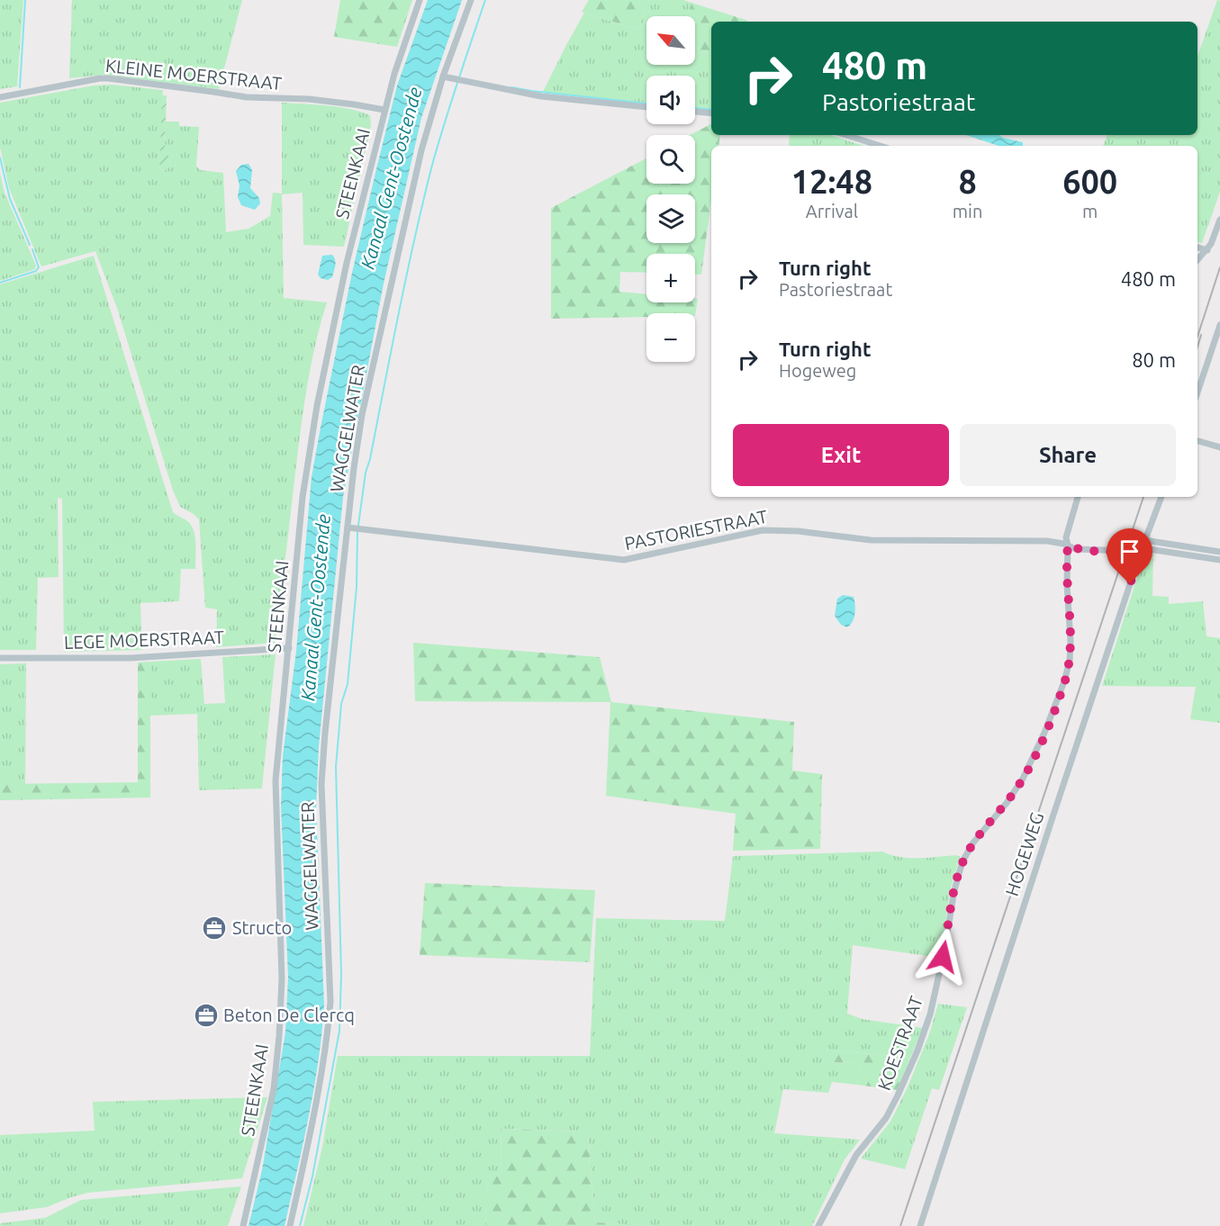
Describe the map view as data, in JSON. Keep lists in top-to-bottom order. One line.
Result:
{"streets":{"street":["KLEINE MOERSTRAAT","STEENKAAI","WAGGELWATER","PASTORIESTRAAT","LEGE MOERSTRAAT","HOGEWEG","KOESTRAAT"]},"crossings":[["KLEINE MOERSTRAAT","STEENKAAI"],["STEENKAAI","LEGE MOERSTRAAT"],["WAGGELWATER","PASTORIESTRAAT"],["PASTORIESTRAAT","HOGEWEG"],["PASTORIESTRAAT","KOESTRAAT"]],"water":["Kanaal Gent-Oostende"],"places":{"office":["Structo","Beton De Clercq"]},"north":"top left","page":{"map_buttons":["+","−"],"turn":["480 m","Pastoriestraat"],"eta":["12:48","Arrival","8","min","600","m"],"list":[{"name":"Turn right","note":"Pastoriestraat","value":"480 m"},{"name":"Turn right","note":"Hogeweg","value":"80 m"}],"buttons":["Exit","Share"]}}
